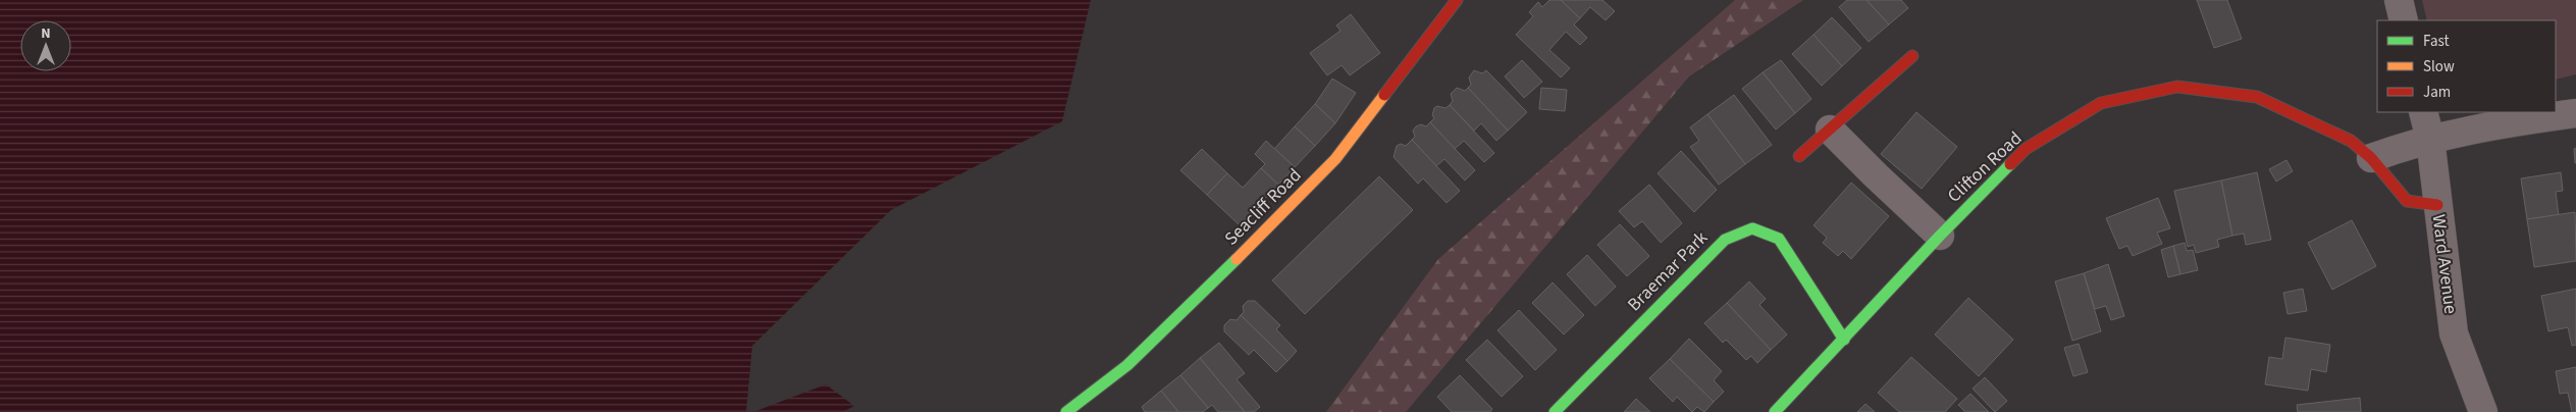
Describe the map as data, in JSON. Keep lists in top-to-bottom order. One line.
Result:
{"streets":{"street":["Clifton Road","Seacliff Road","Ward Avenue","Braemar Park"]},"crossings":[["Clifton Road","Ward Avenue"],["Clifton Road","Braemar Park"]],"legend":["Fast","Slow","Jam"],"north":"top"}
